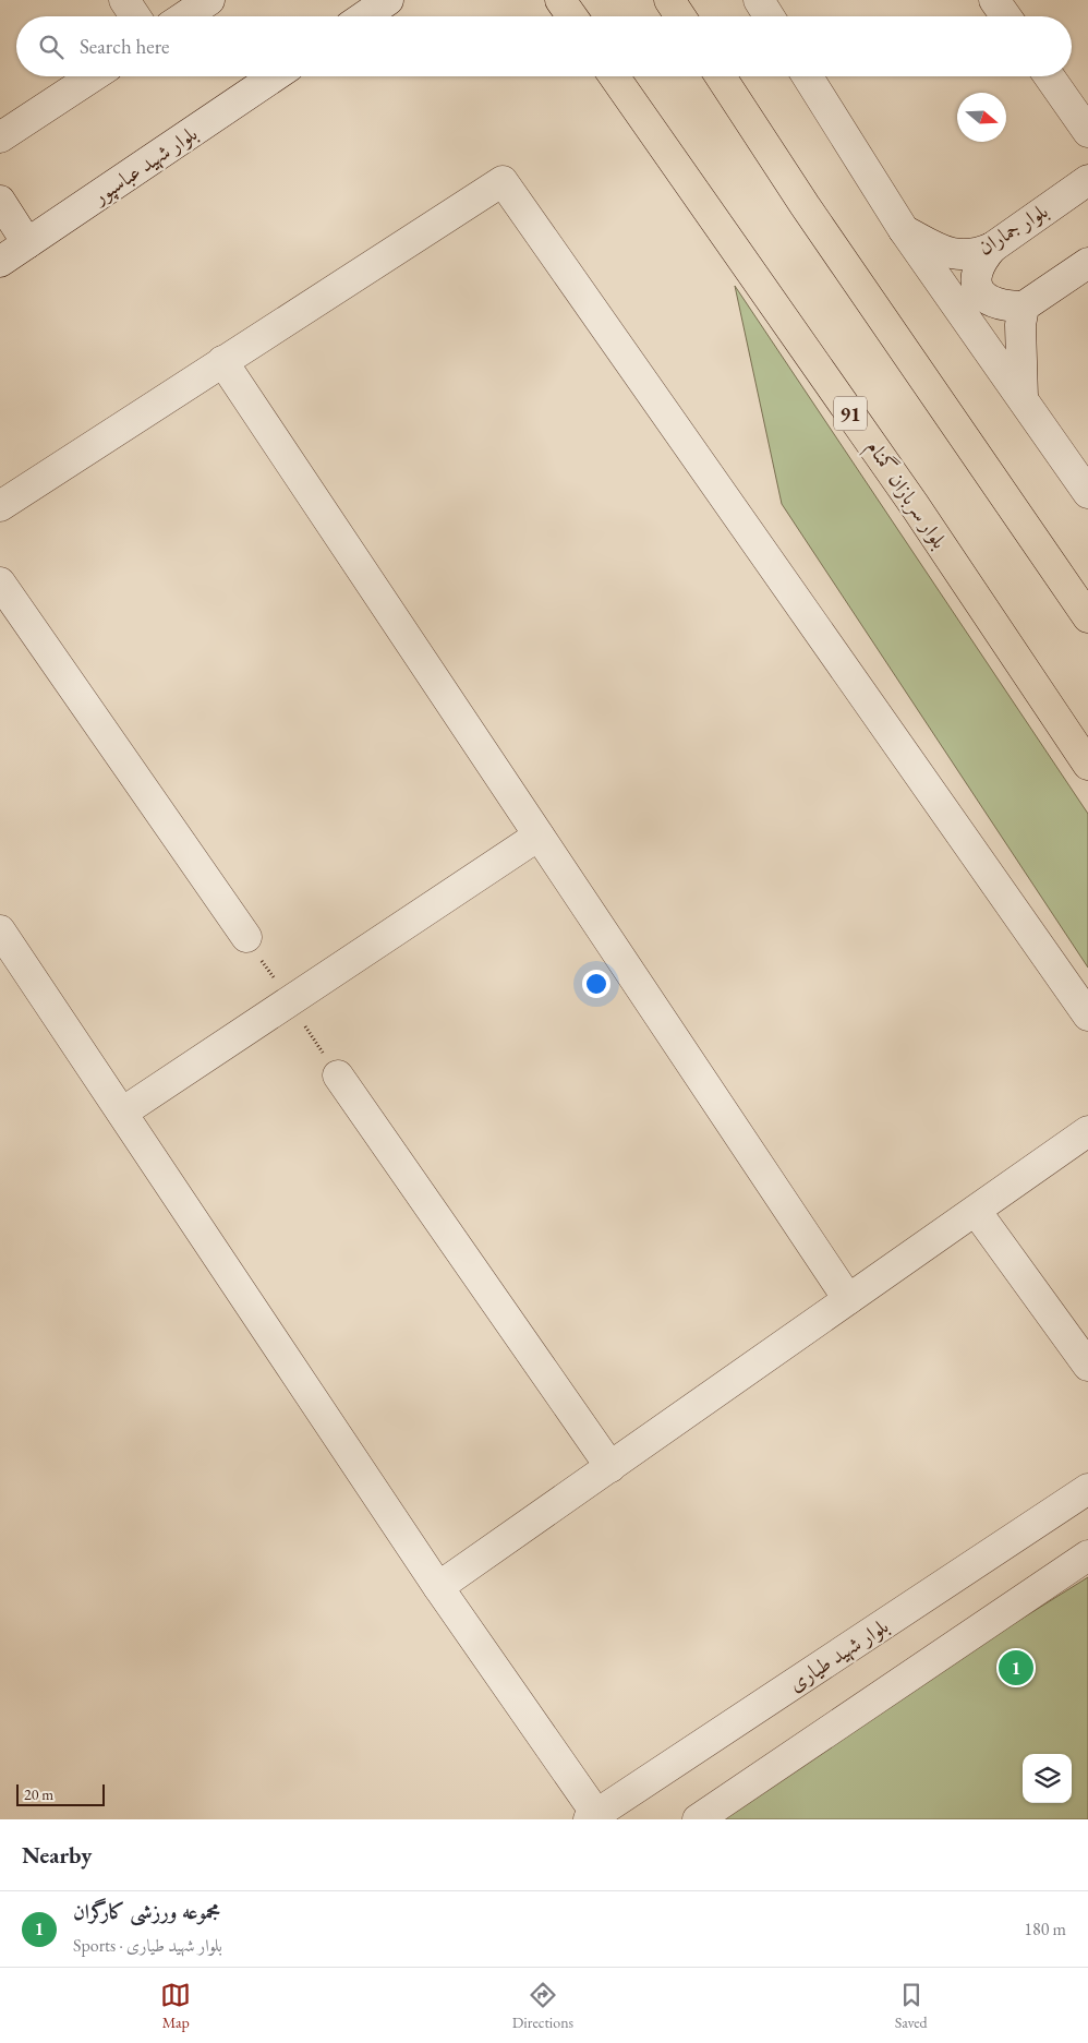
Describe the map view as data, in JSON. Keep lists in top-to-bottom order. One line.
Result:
{"streets":{"main road":["91","بلوار سربازان گمنام"],"street":["بلوار شهید عباسپور","بلوار جماران","بلوار شهید طیاری"]},"scale_bar":"20 m","north":"right","page":{"search":"Search here","pins":"1","scale":"20 m","heading":"Nearby","list":[{"mark":"1","name":"مجموعه ورزشی کارگران","note":"Sports · بلوار شهید طیاری","value":"180 m"}],"nav":["Map","Directions","Saved"]}}
